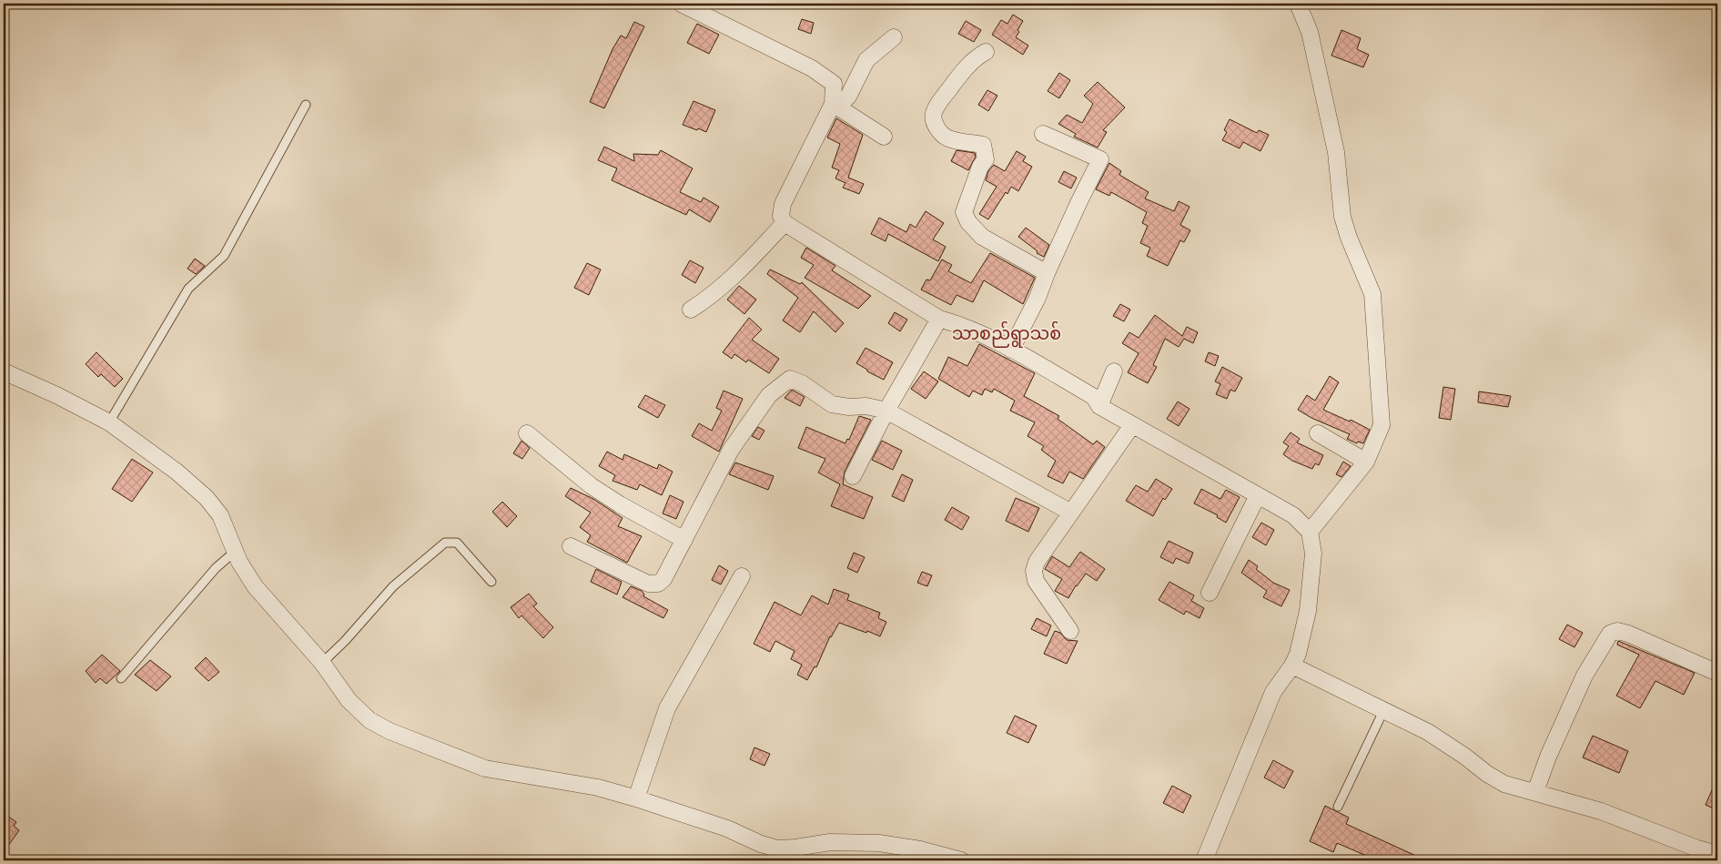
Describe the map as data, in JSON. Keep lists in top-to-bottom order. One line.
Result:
{"districts":["သာစည်ရွာသစ်"]}
